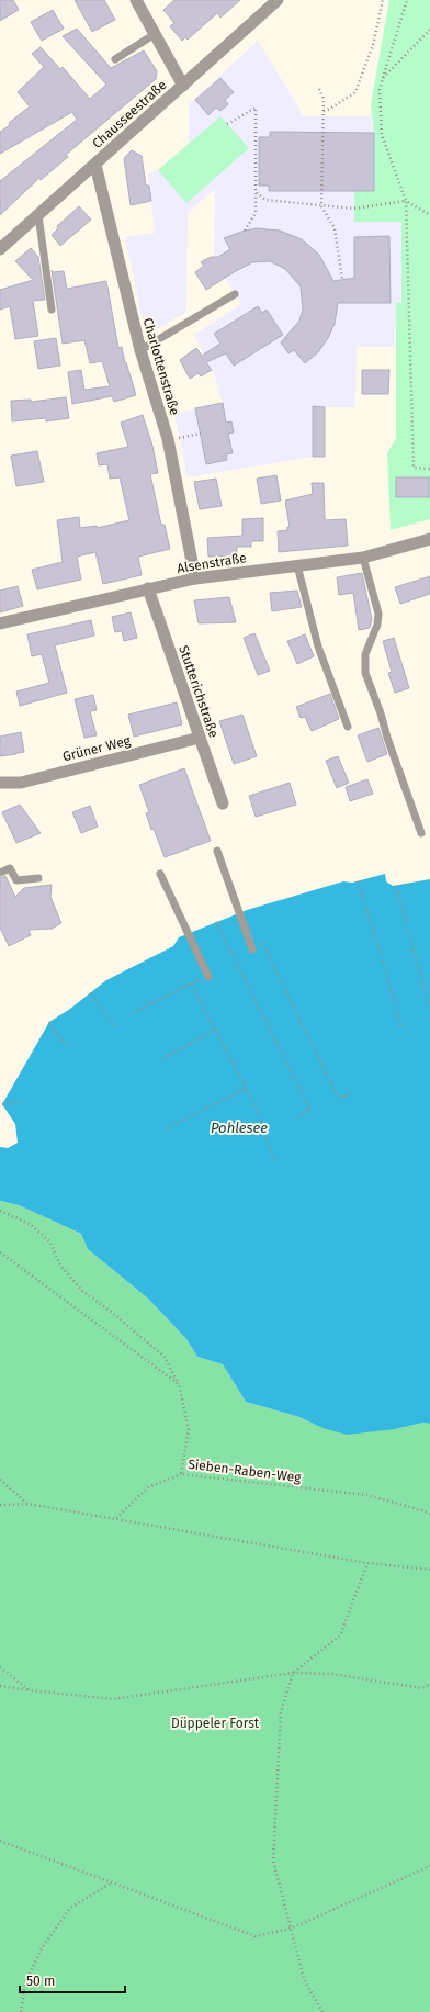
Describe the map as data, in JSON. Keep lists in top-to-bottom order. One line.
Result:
{"streets":{"street":["Chausseestraße","Charlottenstraße","Alsenstraße","Stutterichstraße","Grüner Weg"],"path":["Sieben-Raben-Weg"]},"crossings":[["Chausseestraße","Charlottenstraße"],["Charlottenstraße","Alsenstraße"],["Alsenstraße","Stutterichstraße"],["Stutterichstraße","Grüner Weg"]],"water":["Pohlesee"],"parks":["Düppeler Forst"],"scale_bar":"50 m"}
